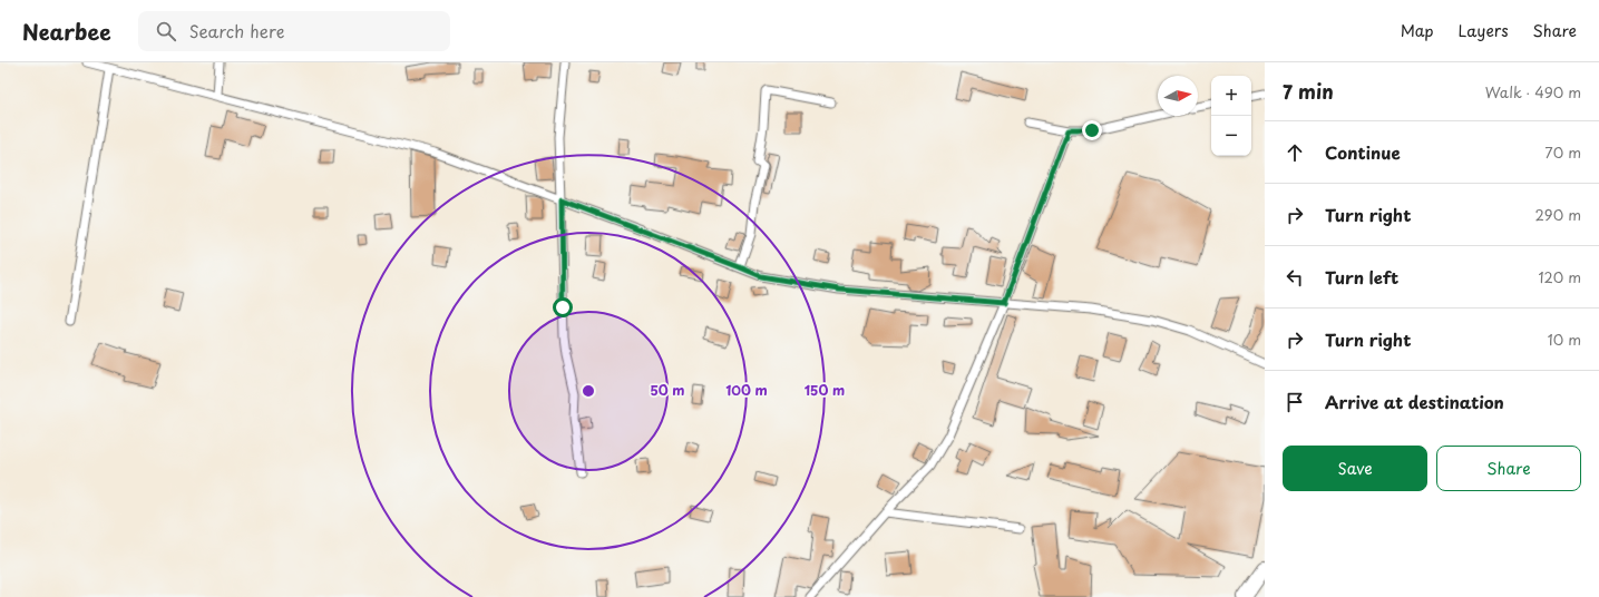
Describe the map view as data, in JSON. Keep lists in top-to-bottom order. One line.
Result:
{"north":"right","page":{"header":"Nearbee","search":"Search here","nav":["Map","Layers","Share"],"heading":["7 min","Walk · 490 m"],"map_buttons":["+","−"],"list":[["Continue","70 m"],["Turn right","290 m"],["Turn left","120 m"],["Turn right","10 m"],"Arrive at destination"],"buttons":["Save","Share"]},"rings":["50 m","100 m","150 m"]}
